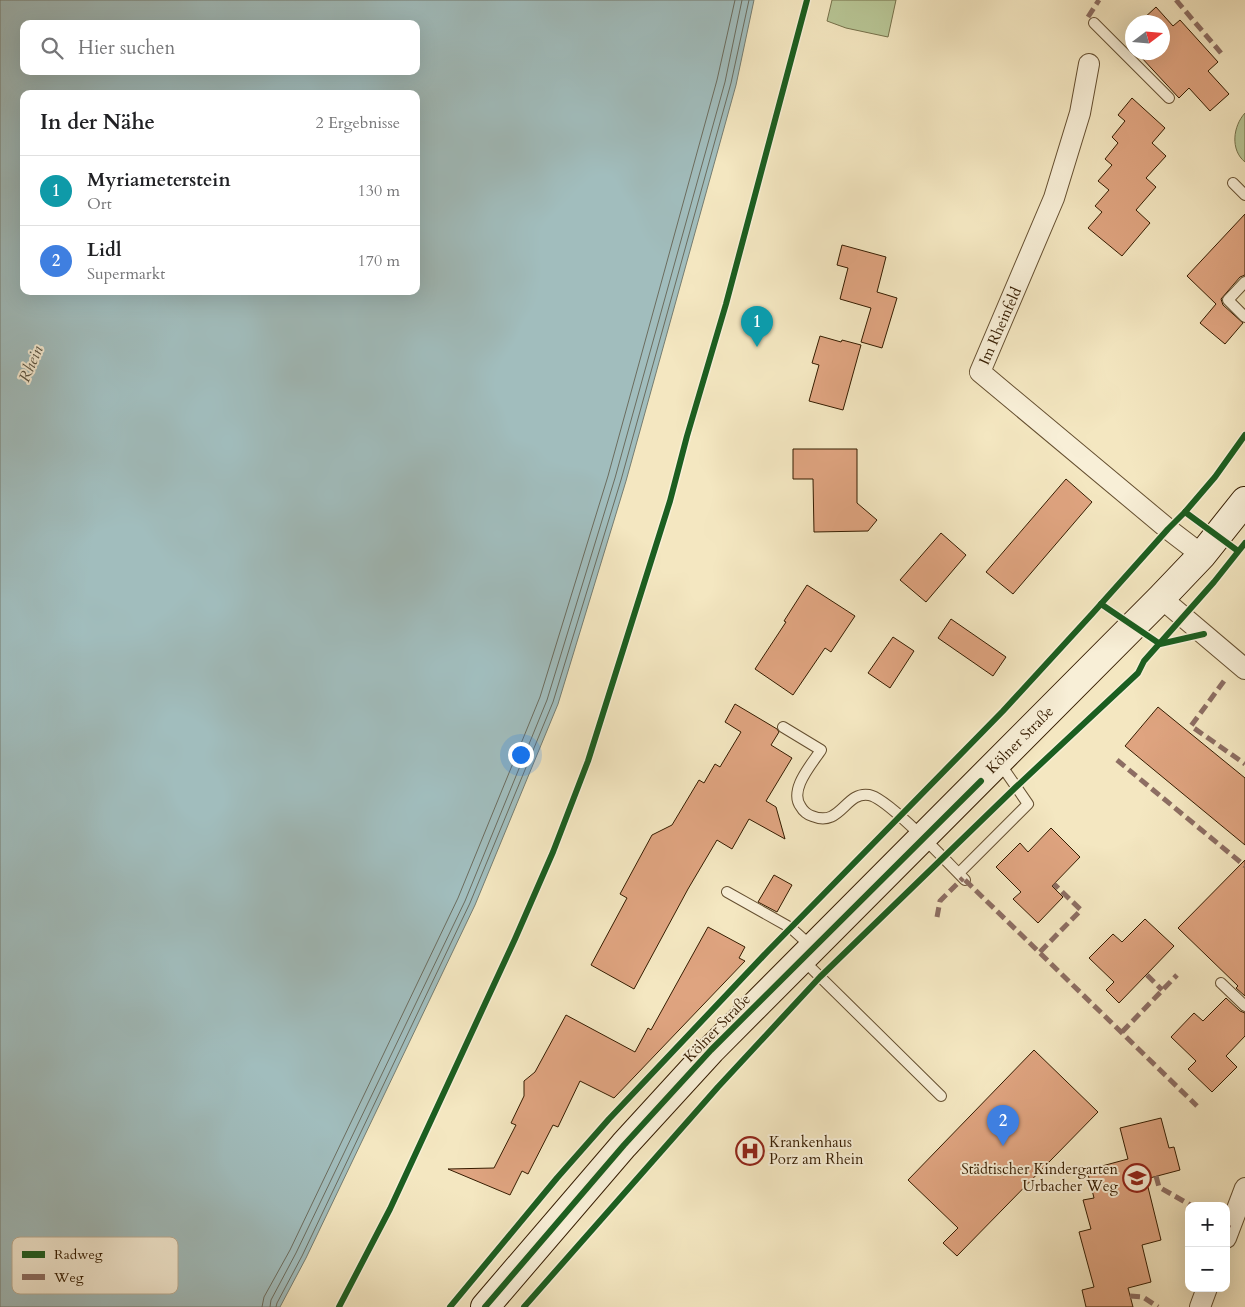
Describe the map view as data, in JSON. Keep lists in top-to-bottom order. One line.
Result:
{"streets":{"main road":["Kölner Straße"],"street":["Im Rheinfeld"]},"crossings":[["Im Rheinfeld","Kölner Straße"]],"water":["Rhein"],"places":{"hospital":["Krankenhaus Porz am Rhein"],"school or university":["Städtischer Kindergarten Urbacher Weg"]},"legend":["Radweg","Weg"],"north":"right","page":{"search":"Hier suchen","heading":["In der Nähe","2 Ergebnisse"],"list":[{"mark":"1","name":"Myriameterstein","note":"Ort","value":"130 m"},{"mark":"2","name":"Lidl","note":"Supermarkt","value":"170 m"}],"pins":["1","2"],"map_buttons":["+","−"]}}
